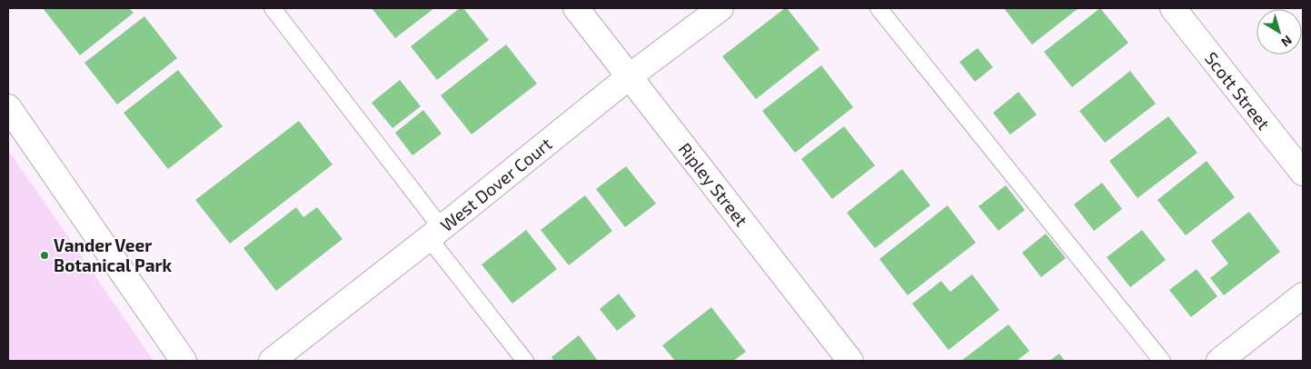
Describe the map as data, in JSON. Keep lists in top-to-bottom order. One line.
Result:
{"streets":{"main road":["Scott Street","West Dover Court","Ripley Street"]},"crossings":[["West Dover Court","Ripley Street"]],"places":["Vander Veer Botanical Park"],"north":"bottom right"}
